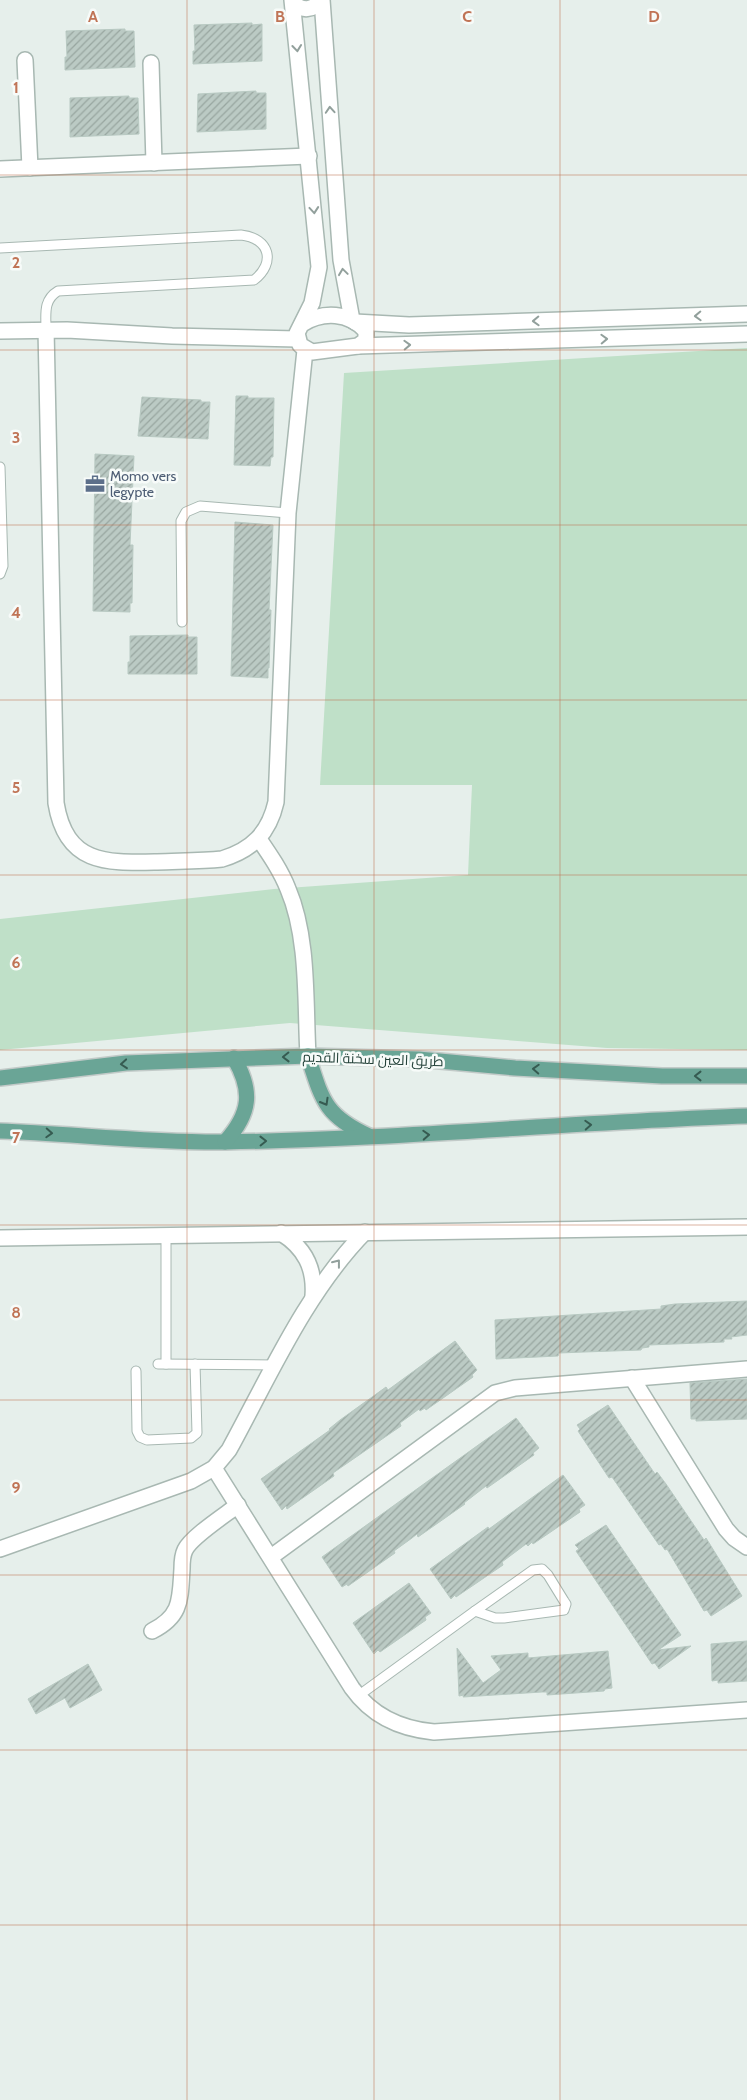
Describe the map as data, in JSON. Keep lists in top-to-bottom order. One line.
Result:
{"streets":{"main road":["طريق العين سخنة القديم"]},"places":{"office":["Momo vers legypte"]},"grid":{"columns":["A","B","C","D"],"rows":["1","2","3","4","5","6","7","8","9"]}}
